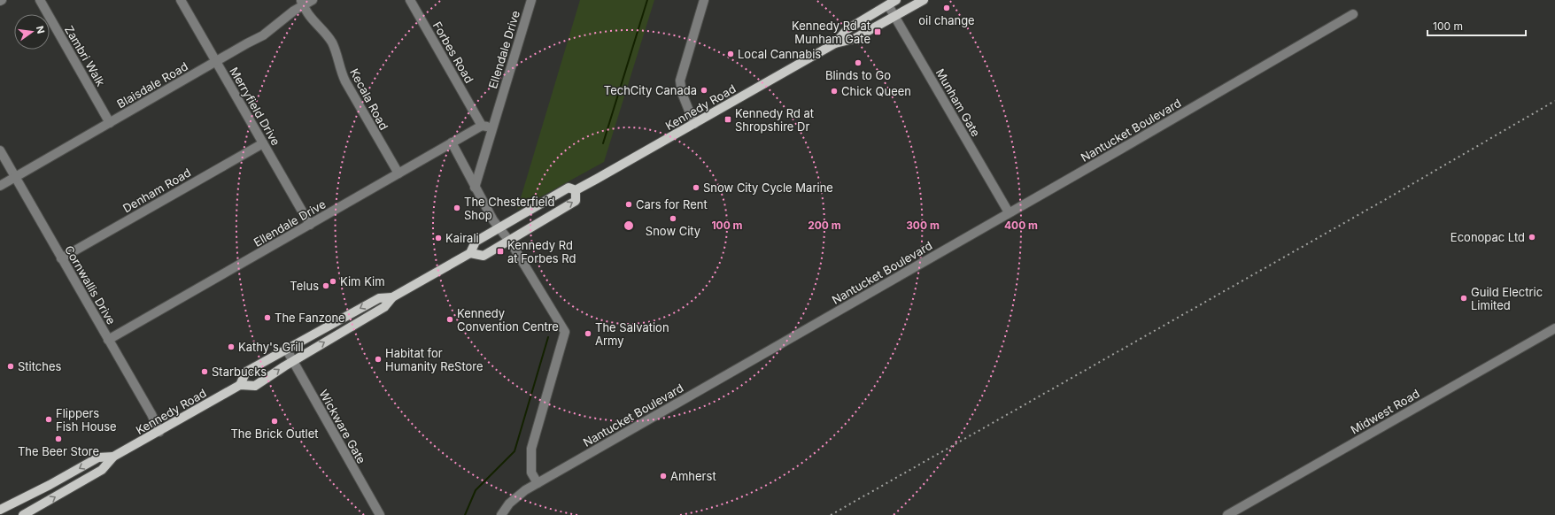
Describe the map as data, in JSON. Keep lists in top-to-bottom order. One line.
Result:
{"streets":{"main road":["Kennedy Road"],"street":["Ellendale Drive","Forbes Road","Zambri Walk","Blaisdale Road","Kecala Road","Munham Gate","Merryfield Drive","Nantucket Boulevard","Denham Road","Cornwallis Drive","Midwest Road","Wickware Gate"]},"crossings":[["Ellendale Drive","Forbes Road"],["Ellendale Drive","Kecala Road"],["Ellendale Drive","Merryfield Drive"],["Ellendale Drive","Cornwallis Drive"],["Zambri Walk","Blaisdale Road"],["Blaisdale Road","Kecala Road"],["Blaisdale Road","Merryfield Drive"],["Blaisdale Road","Cornwallis Drive"],["Munham Gate","Kennedy Road"],["Munham Gate","Nantucket Boulevard"],["Merryfield Drive","Denham Road"],["Kennedy Road","Cornwallis Drive"],["Kennedy Road","Wickware Gate"],["Denham Road","Cornwallis Drive"]],"places":{"other":["oil change","Local Cannabis","Blinds to Go","TechCity Canada","Chick Queen","Snow City Cycle Marine","Cars for Rent","The Chesterfield Shop","Snow City","Econopac Ltd","Kairali","Kim Kim","Telus","Guild Electric Limited","The Fanzone","Kennedy Convention Centre","The Salvation Army","Kathy's Grill","Habitat for Humanity ReStore","Stitches","Starbucks","Flippers Fish House","The Brick Outlet","The Beer Store","Amherst"],"transit":["Kennedy Rd at Munham Gate","Kennedy Rd at Shropshire Dr","Kennedy Rd at Forbes Rd"]},"scale_bar":"100 m","north":"right","rings":["100 m","200 m","300 m","400 m"]}
